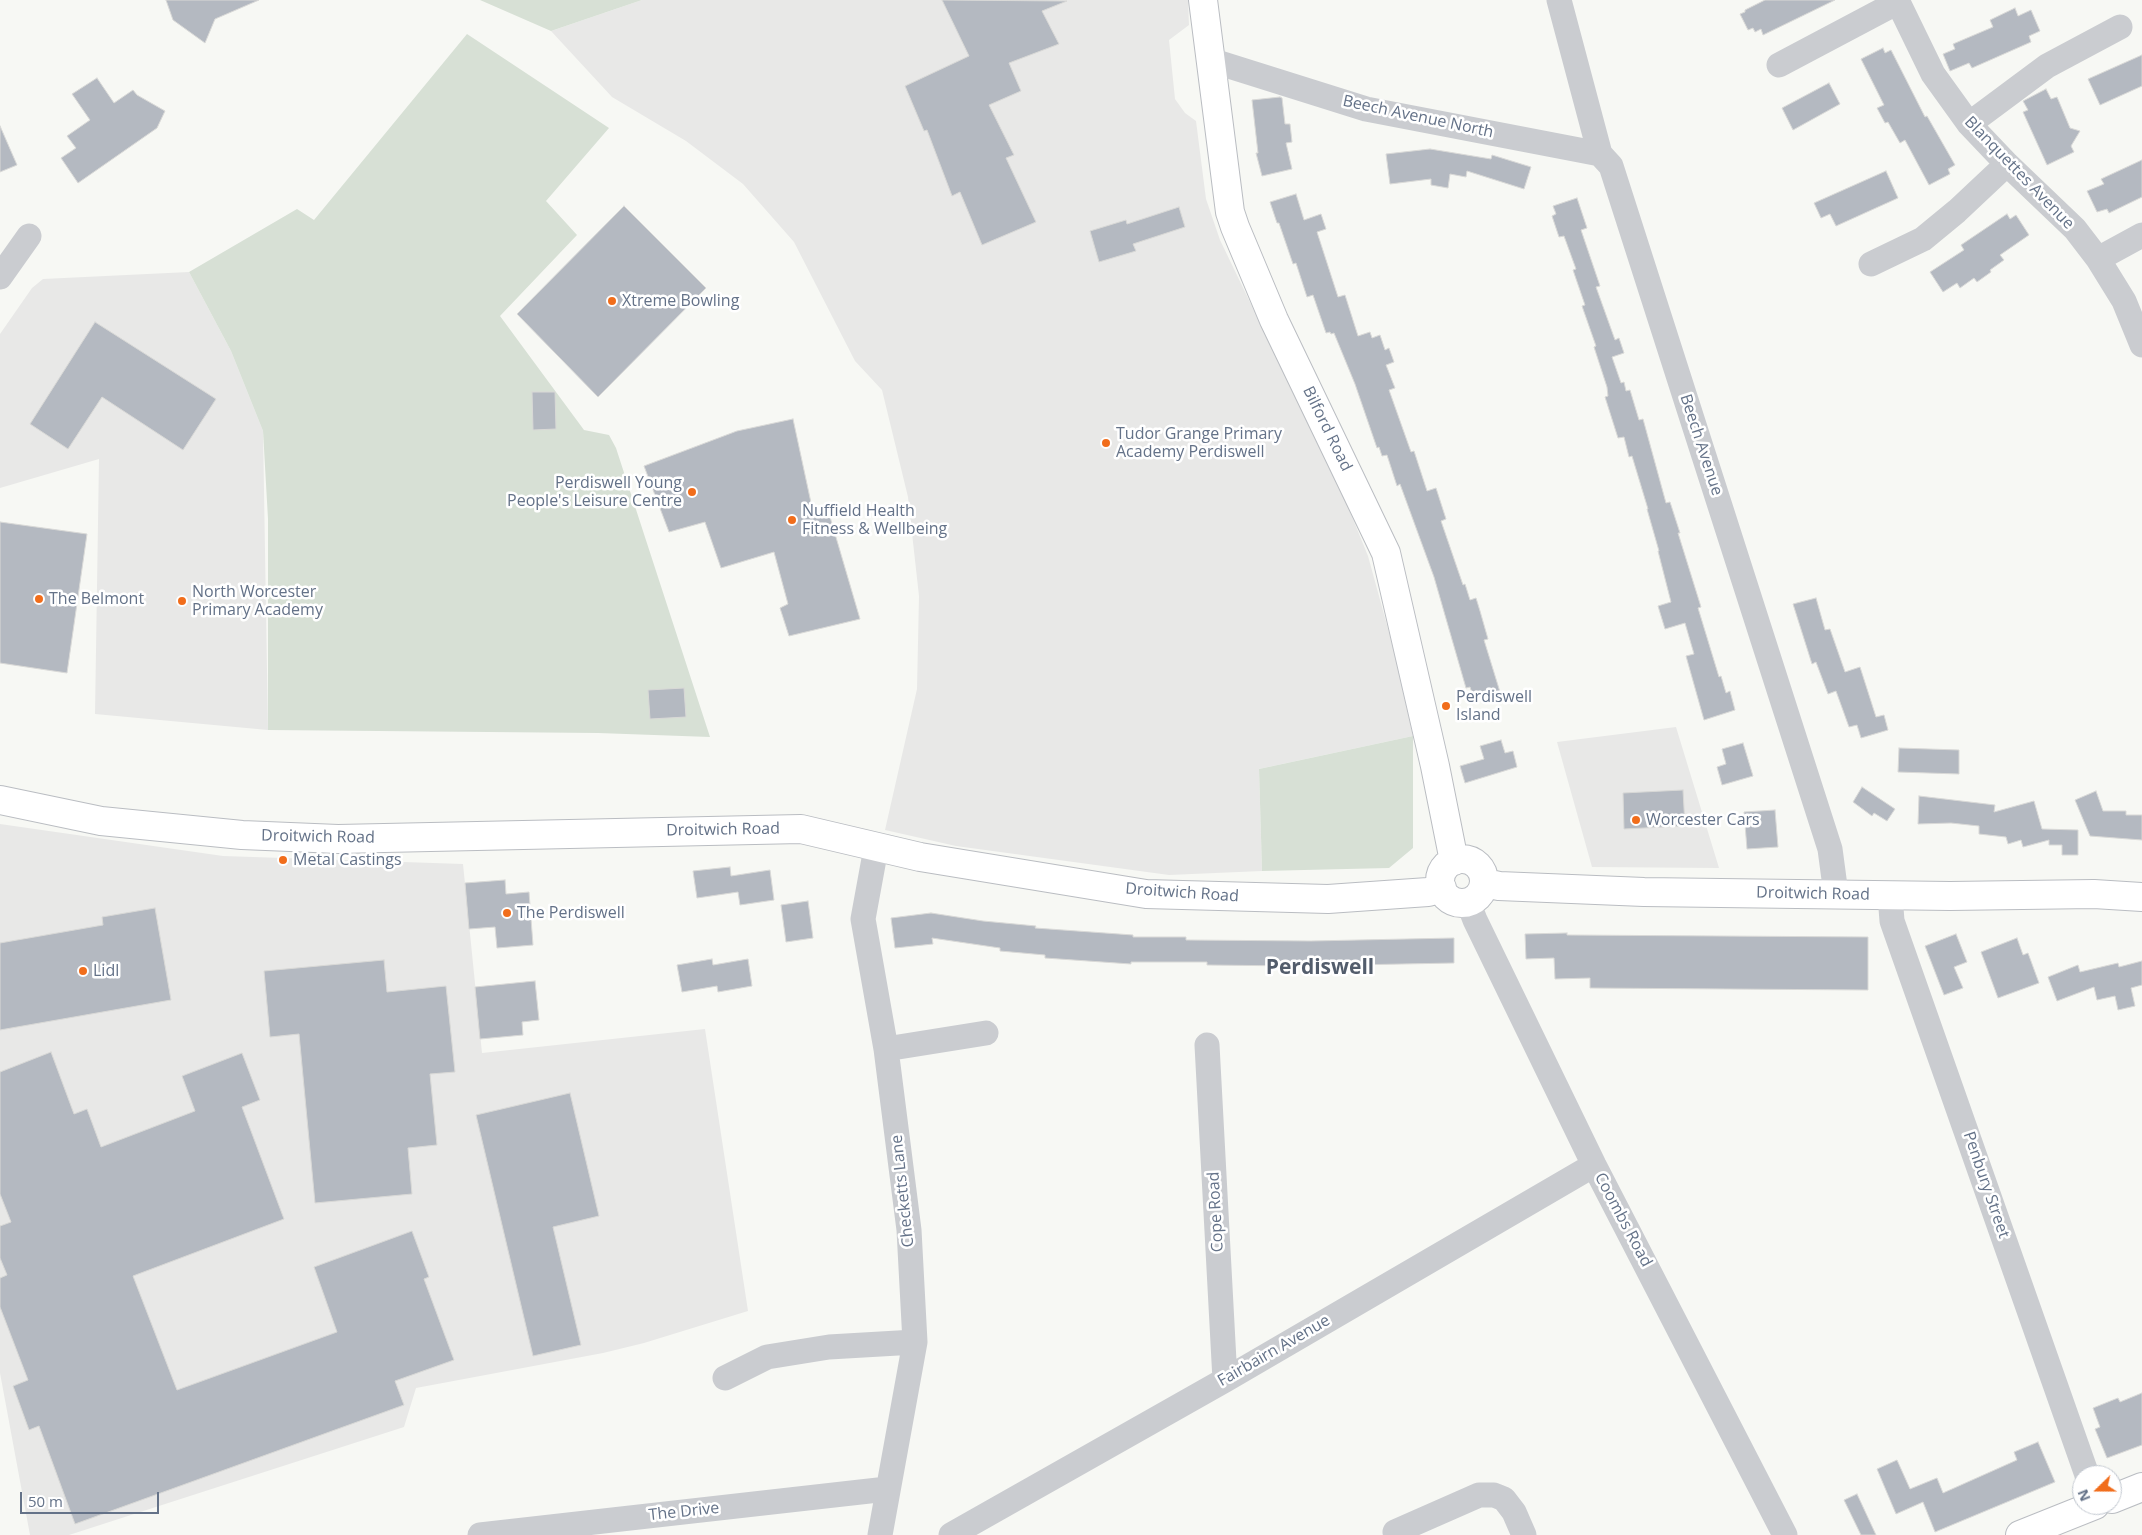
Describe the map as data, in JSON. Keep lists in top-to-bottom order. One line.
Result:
{"streets":{"main road":["Bilford Road","Droitwich Road"],"street":["Beech Avenue North","Blanquettes Avenue","Beech Avenue","Penbury Street","Checketts Lane","Cope Road","Coombs Road","Fairbairn Avenue","The Drive"]},"crossings":[["Beech Avenue North","Bilford Road"],["Beech Avenue North","Beech Avenue"],["Bilford Road","Droitwich Road"],["Bilford Road","Coombs Road"],["Beech Avenue","Droitwich Road"],["Droitwich Road","Penbury Street"],["Droitwich Road","Checketts Lane"],["Droitwich Road","Coombs Road"],["Checketts Lane","The Drive"],["Cope Road","Fairbairn Avenue"],["Coombs Road","Fairbairn Avenue"]],"districts":["Perdiswell"],"places":["Xtreme Bowling","Tudor Grange Primary Academy Perdiswell","Perdiswell Young People's Leisure Centre","Nuffield Health Fitness & Wellbeing","The Belmont","North Worcester Primary Academy","Perdiswell Island","Worcester Cars","Metal Castings","The Perdiswell","Lidl"],"scale_bar":"50 m","north":"left"}
